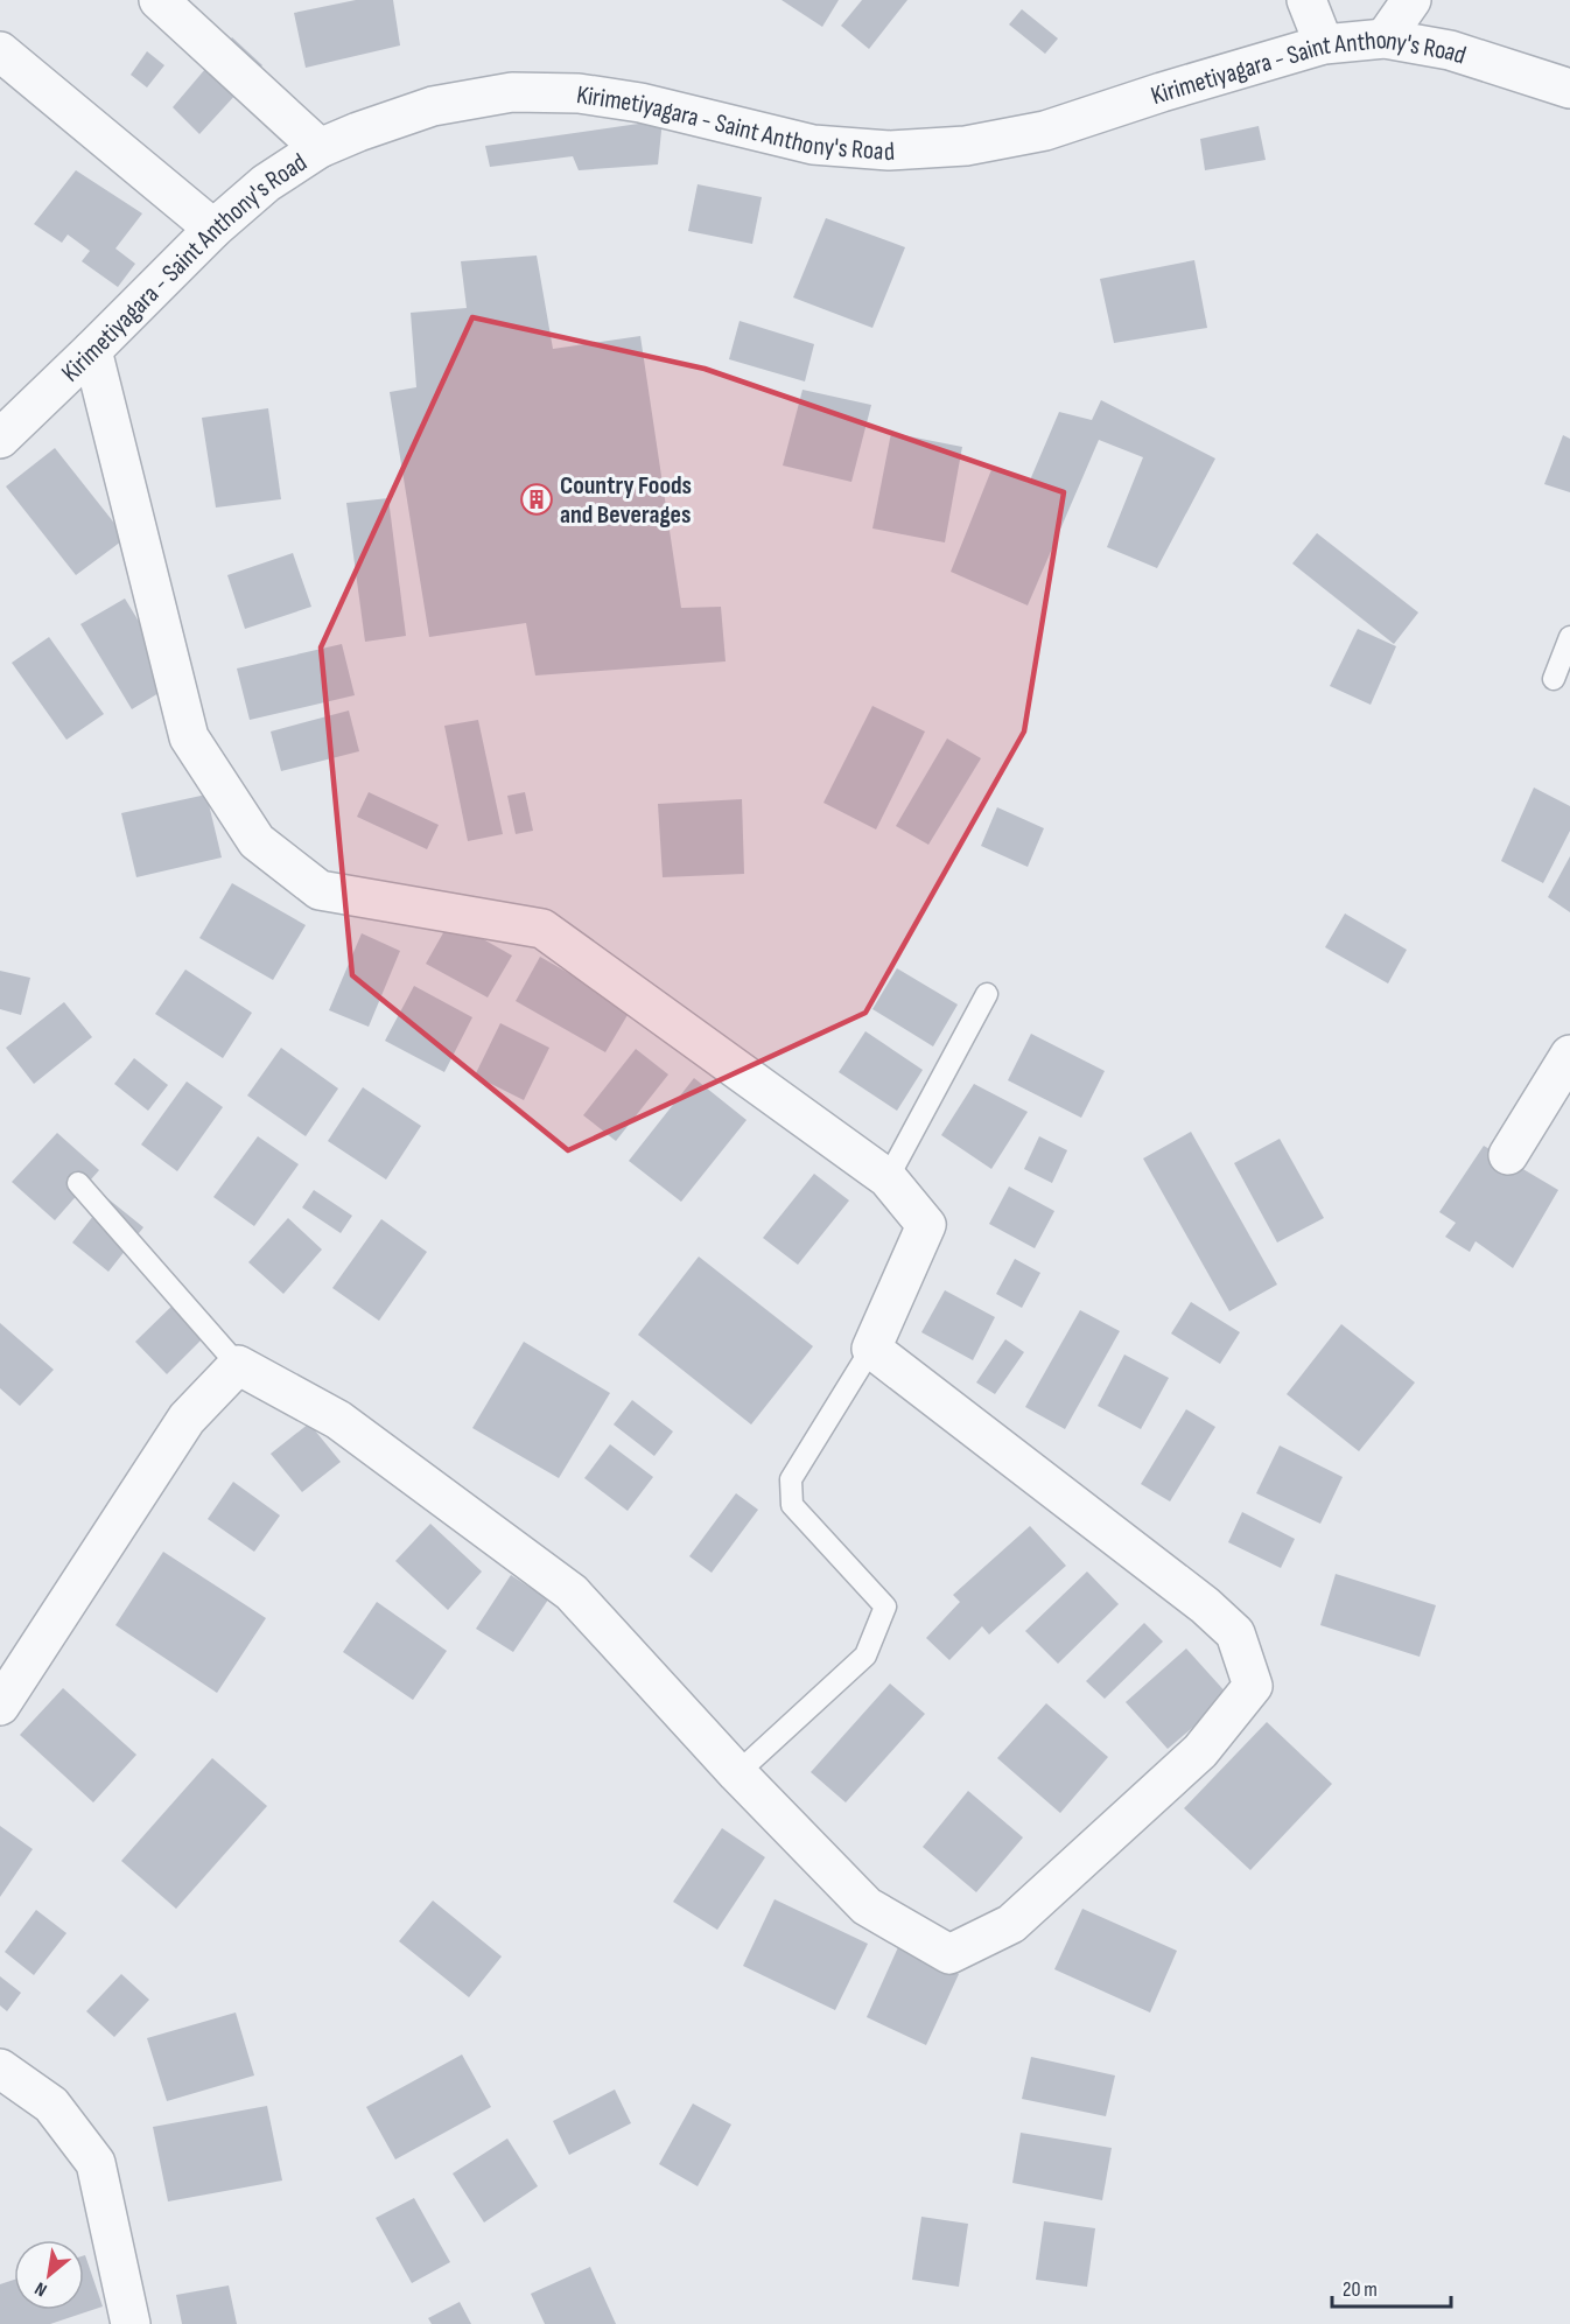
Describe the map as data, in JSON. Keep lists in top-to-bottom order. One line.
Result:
{"streets":{"street":["Kirimetiyagara - Saint Anthony's Road"]},"places":{"building":["Country Foods and Beverages"]},"scale_bar":"20 m","north":"bottom left"}
